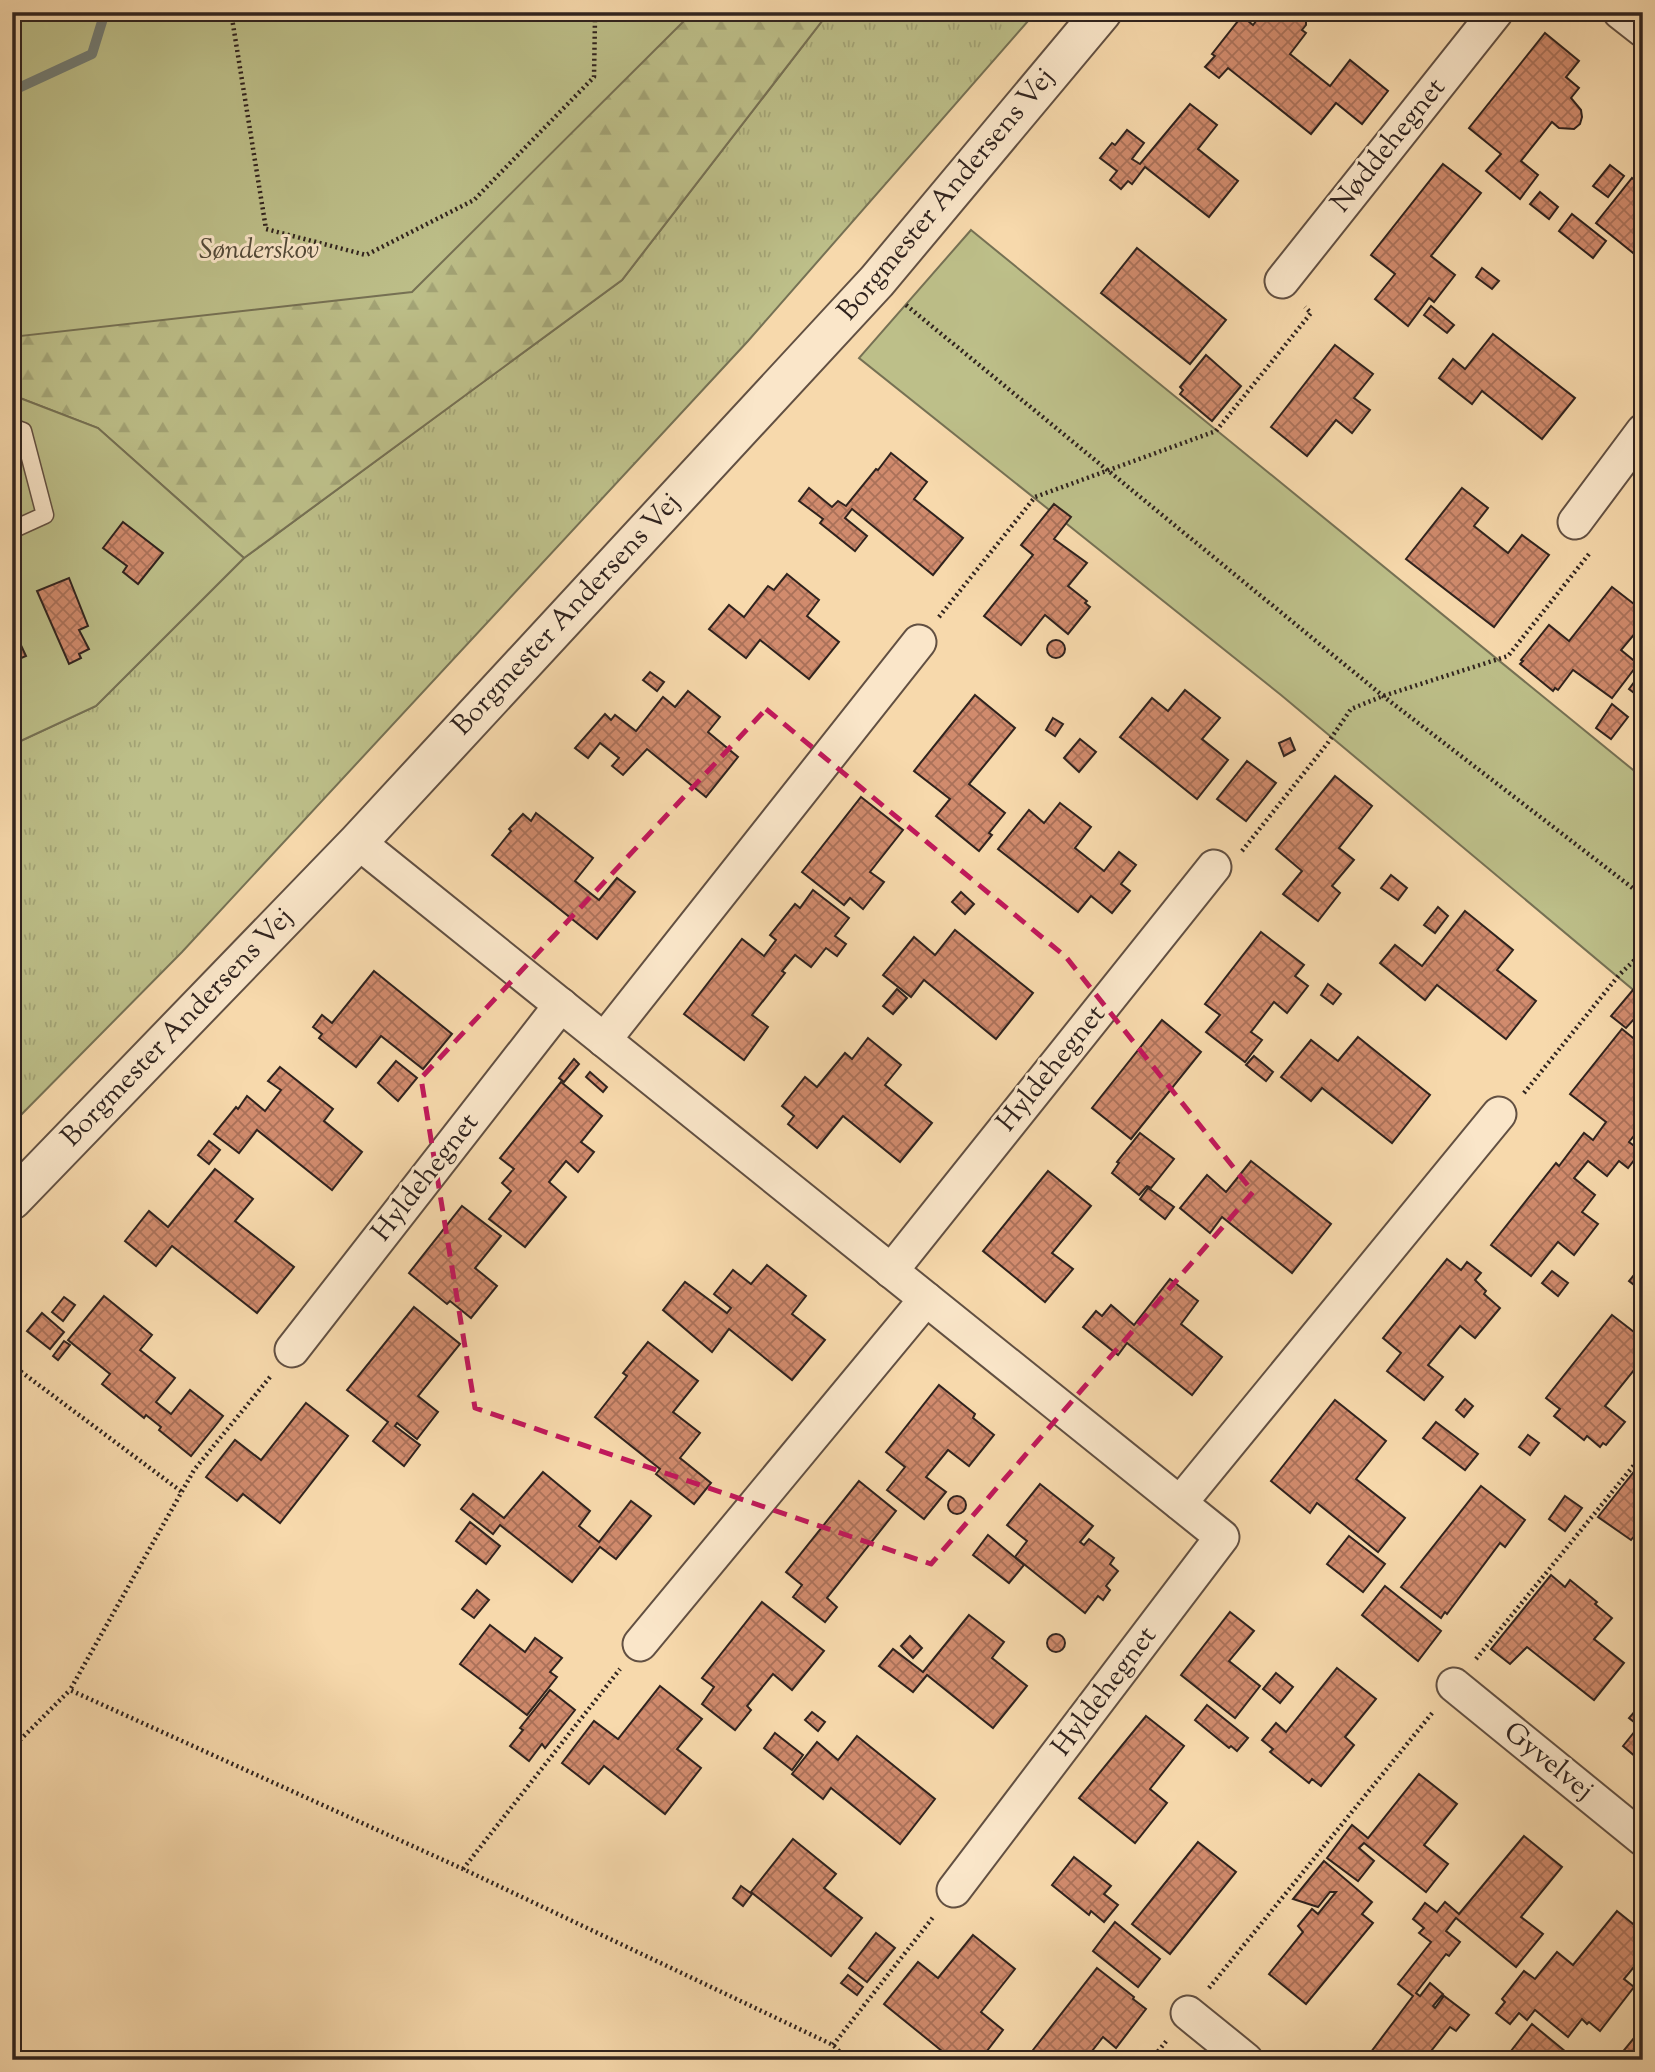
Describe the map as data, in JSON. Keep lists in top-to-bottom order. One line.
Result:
{"streets":{"street":["Nøddehegnet","Borgmester Andersens Vej","Hyldehegnet","Gyvelvej"]},"crossings":[["Borgmester Andersens Vej","Hyldehegnet"]],"parks":["Sønderskov"]}
